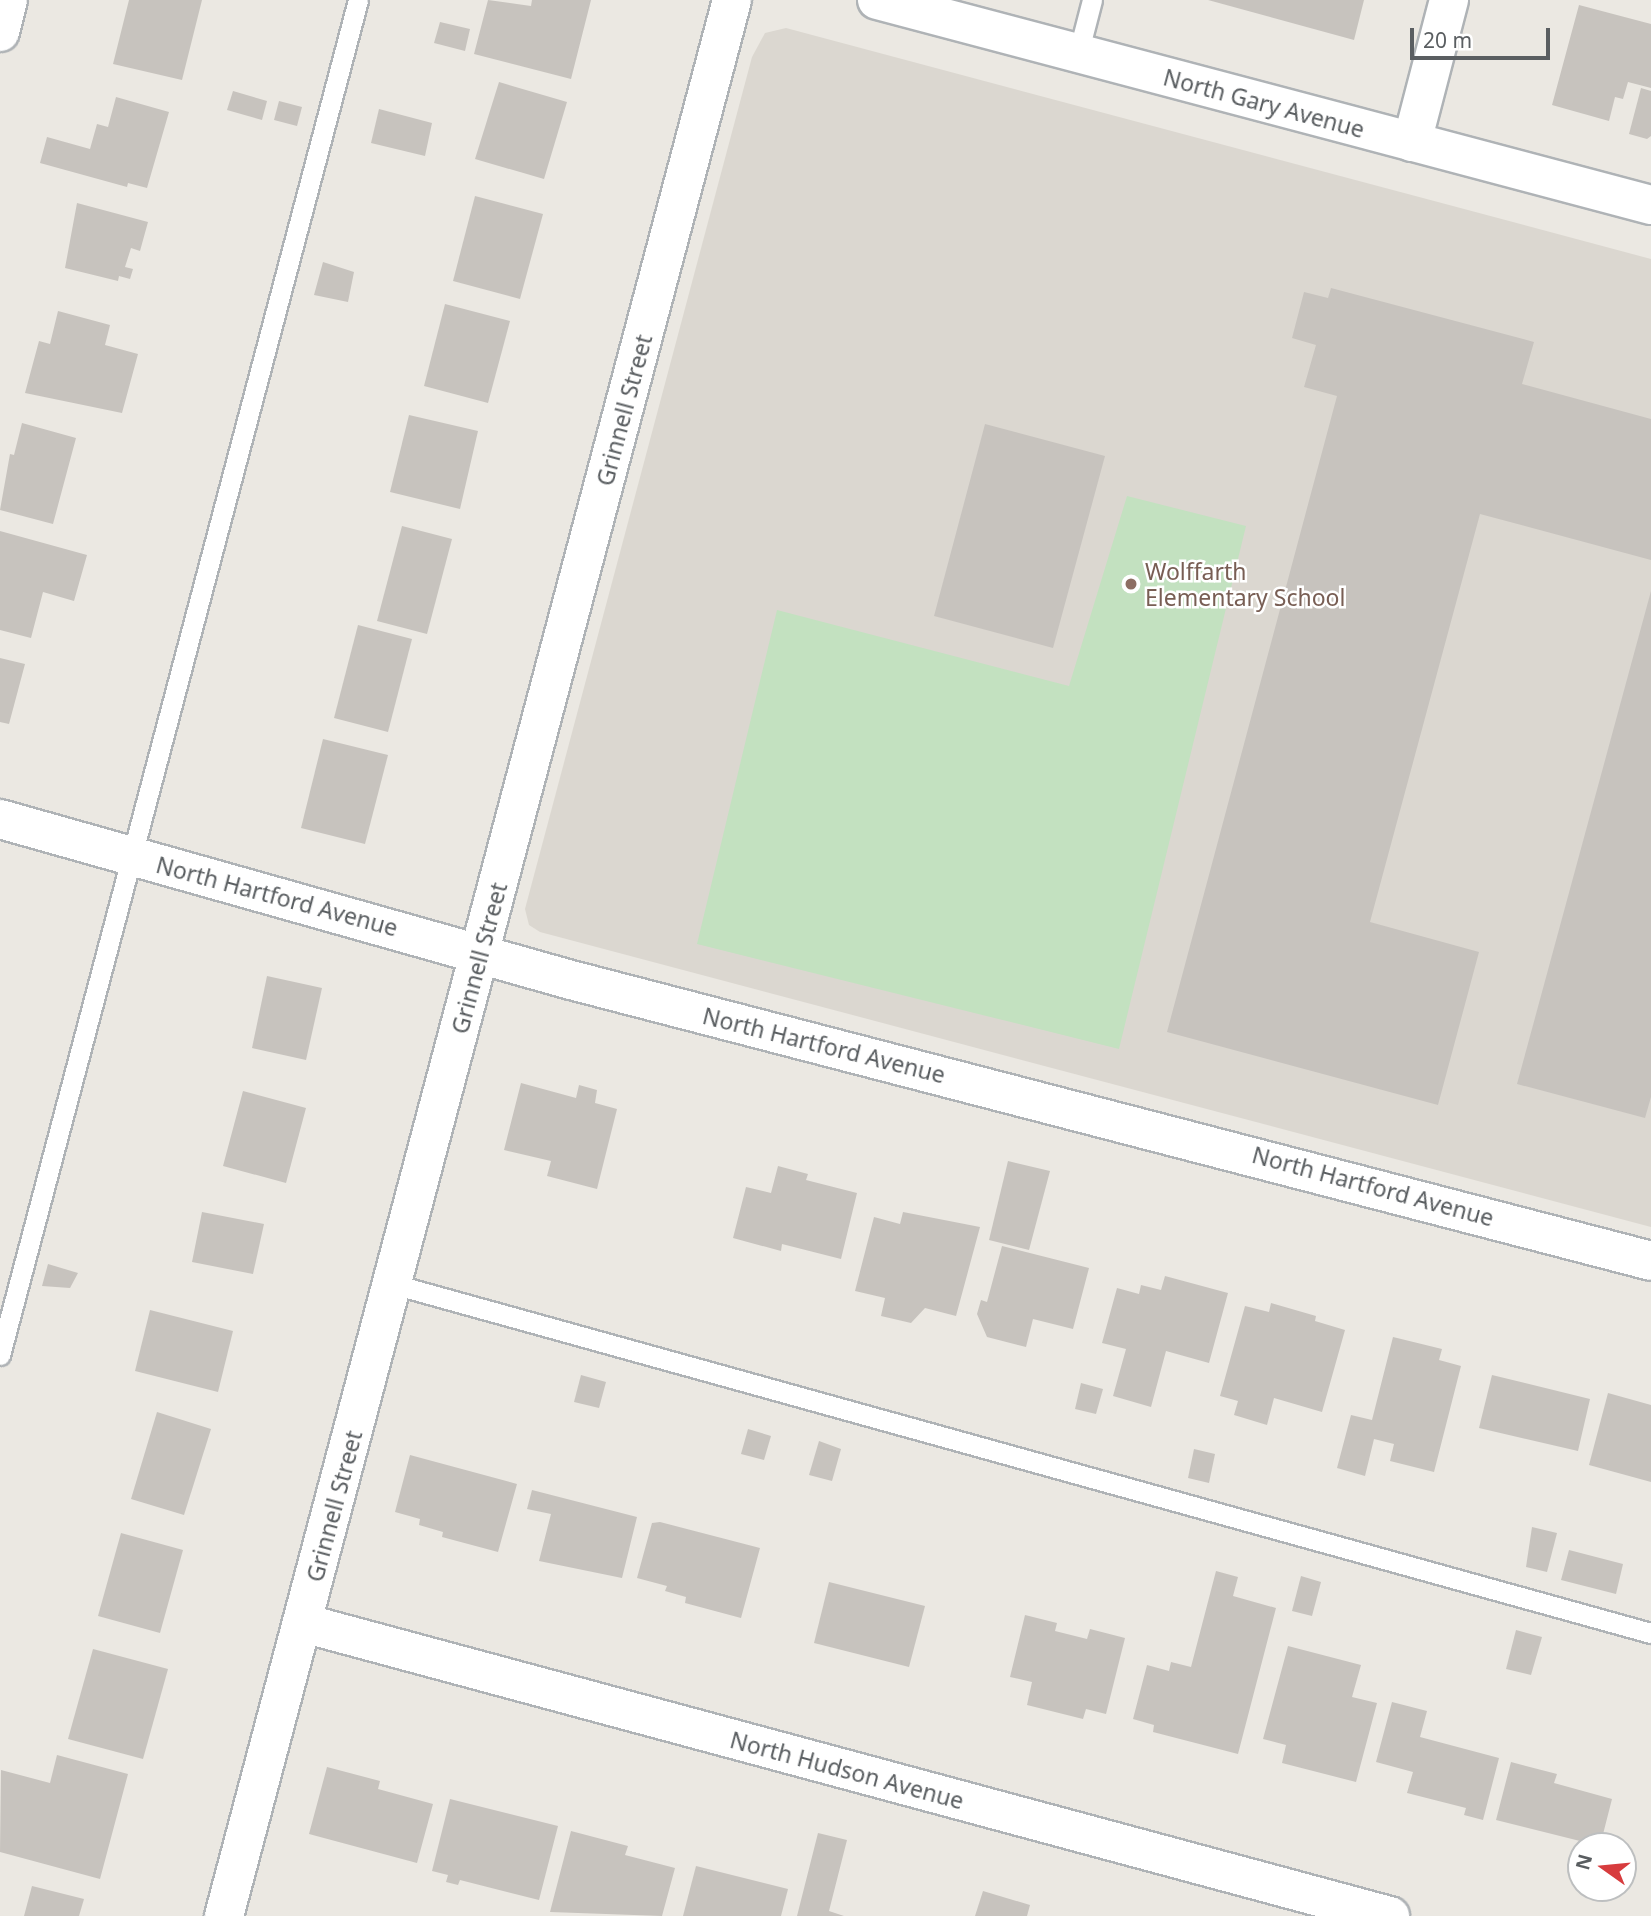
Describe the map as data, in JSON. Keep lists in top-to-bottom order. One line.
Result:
{"streets":{"street":["North Gary Avenue","Grinnell Street","North Hartford Avenue","North Hudson Avenue"]},"crossings":[["Grinnell Street","North Hartford Avenue"],["Grinnell Street","North Hudson Avenue"]],"places":["Wolffarth Elementary School"],"scale_bar":"20 m","north":"left"}
